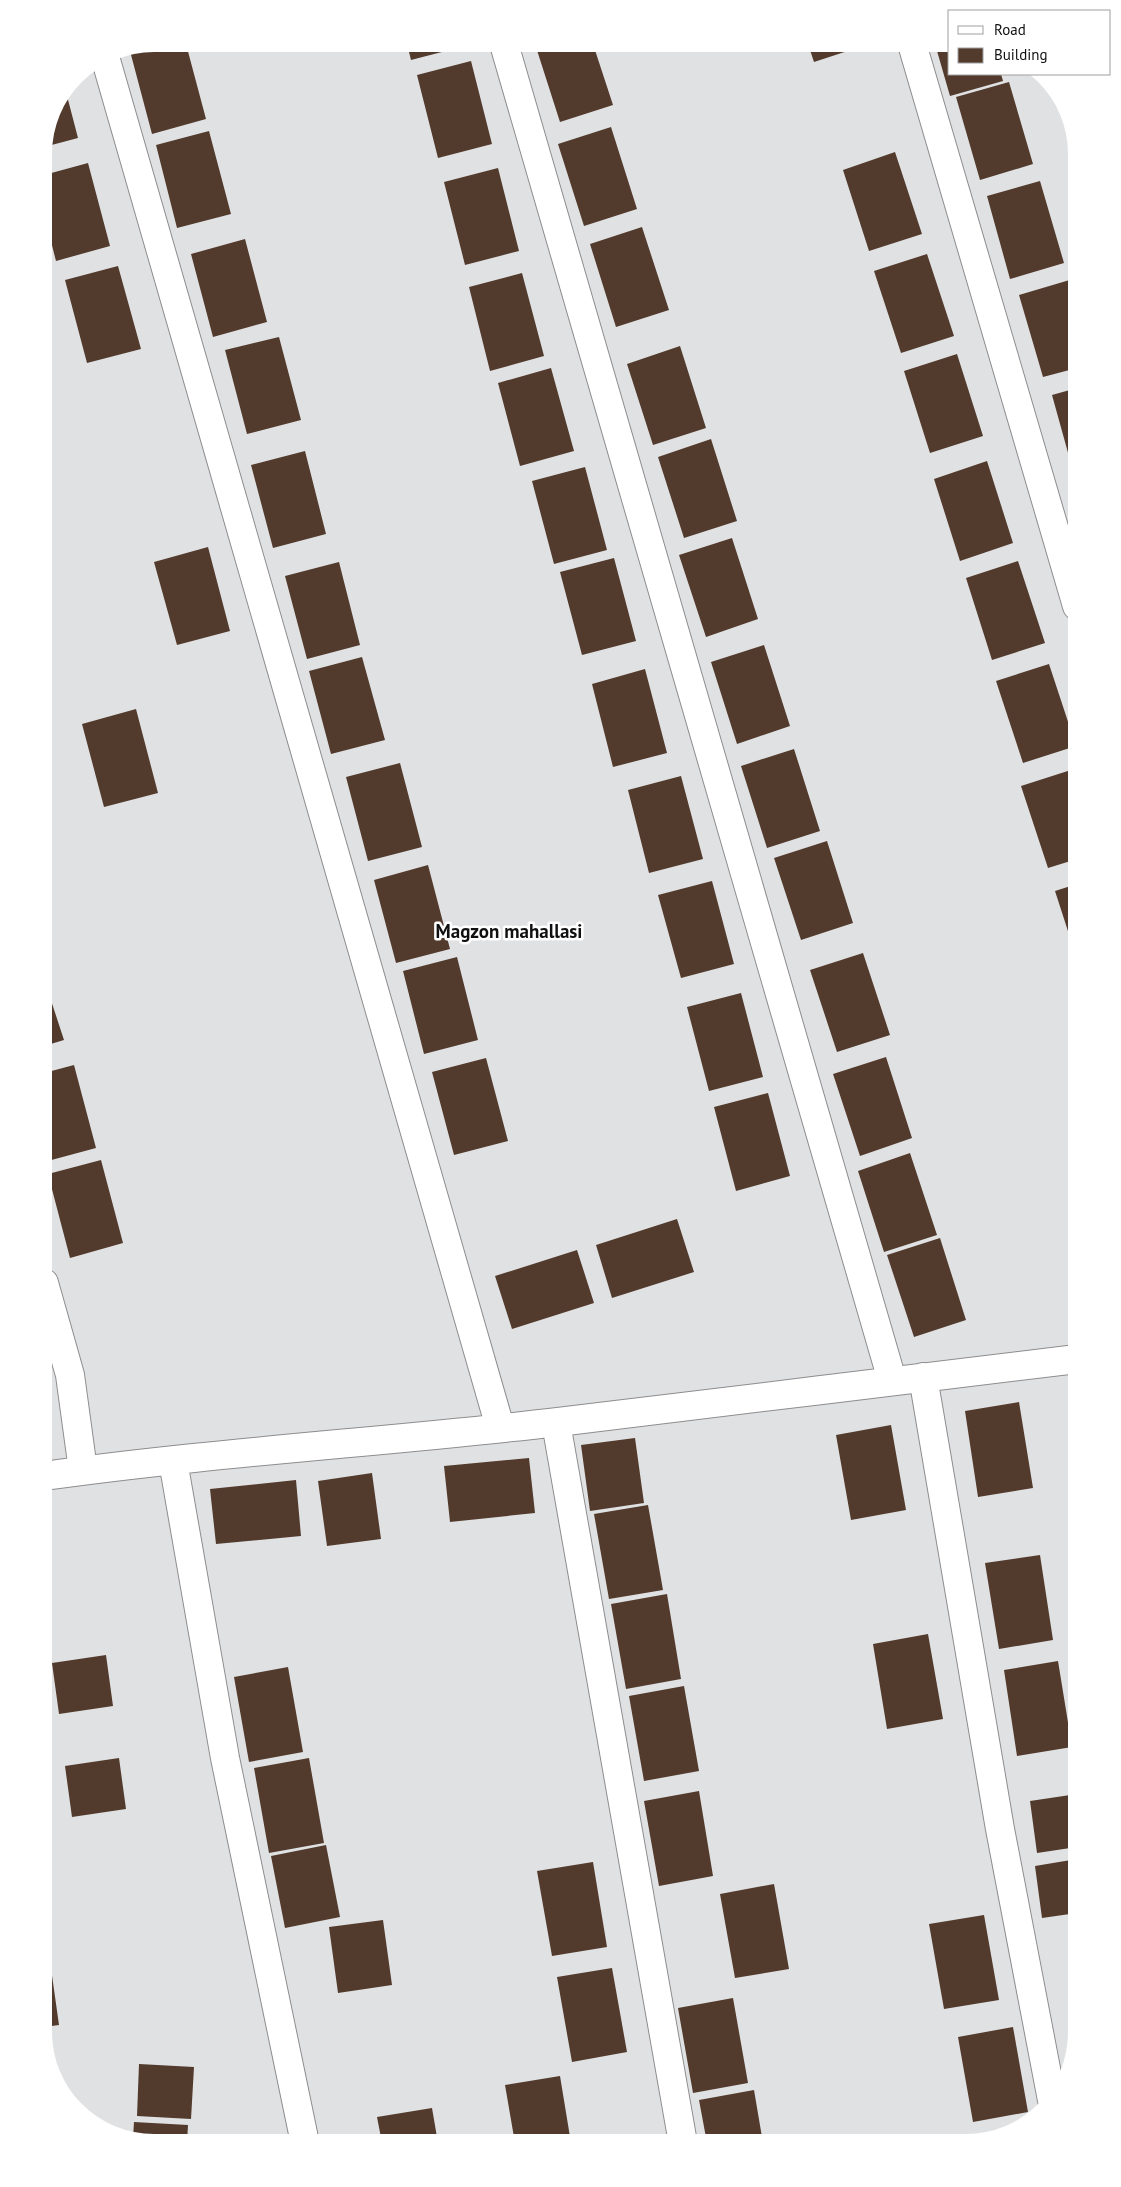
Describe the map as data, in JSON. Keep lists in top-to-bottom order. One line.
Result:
{"districts":["Magzon mahallasi"],"legend":["Road","Building"]}
